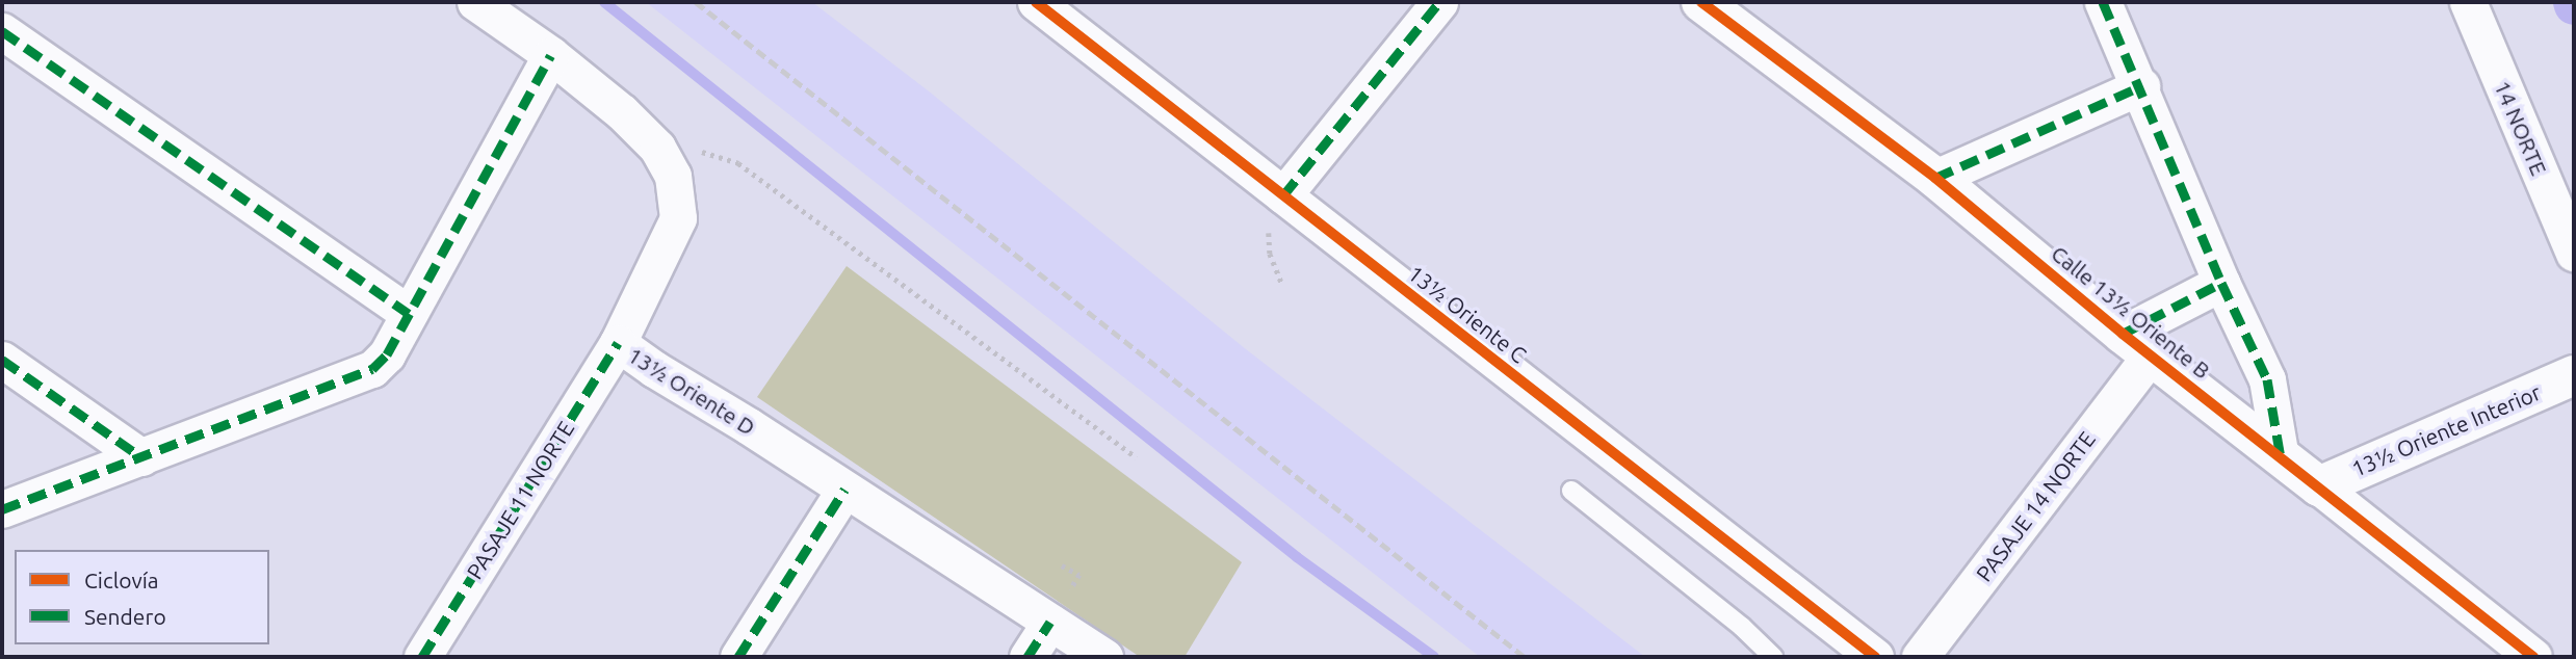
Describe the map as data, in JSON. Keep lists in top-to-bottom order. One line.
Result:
{"streets":{"street":["14 NORTE","Calle 13½ Oriente B","13½ Oriente C","13½ Oriente D","13½ Oriente Interior","PASAJE 11 NORTE","PASAJE 14 NORTE"]},"crossings":[["Calle 13½ Oriente B","13½ Oriente Interior"],["Calle 13½ Oriente B","PASAJE 14 NORTE"],["13½ Oriente D","PASAJE 11 NORTE"]],"legend":["Ciclovía","Sendero"]}
